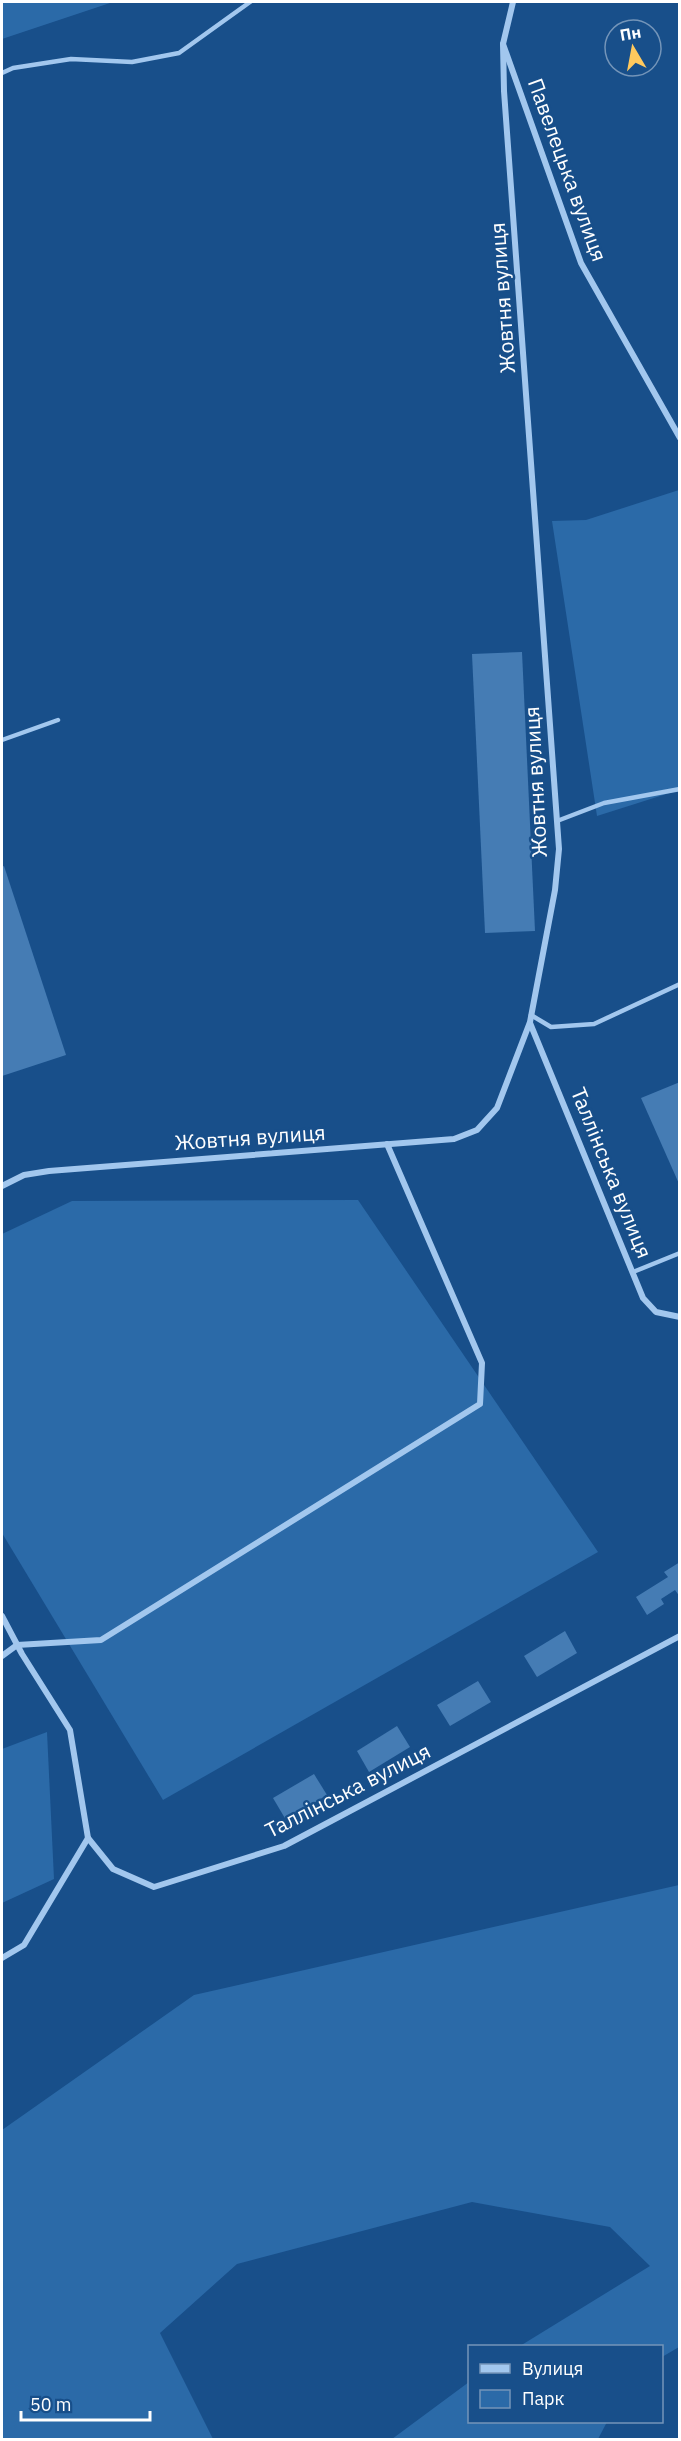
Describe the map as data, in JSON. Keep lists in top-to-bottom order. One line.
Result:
{"streets":{"street":["Павелецька вулиця","Жовтня вулиця","Таллінська вулиця"]},"crossings":[["Павелецька вулиця","Жовтня вулиця"],["Жовтня вулиця","Таллінська вулиця"]],"legend":["Вулиця","Парк"],"scale_bar":"50 m","north":"top"}
